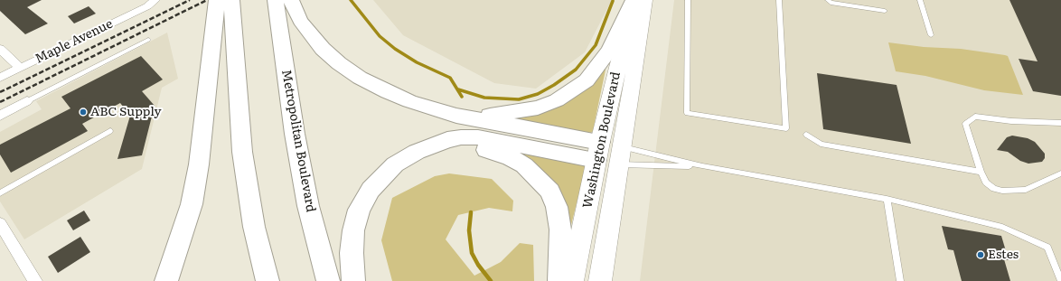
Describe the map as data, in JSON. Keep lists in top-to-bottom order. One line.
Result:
{"streets":{"highway":["Metropolitan Boulevard"],"main road":["Washington Boulevard"],"street":["Maple Avenue"]},"places":["ABC Supply","Estes"]}
